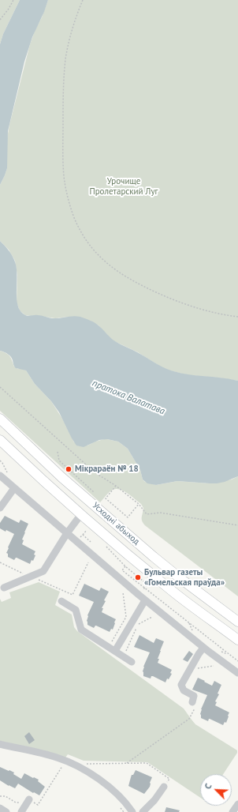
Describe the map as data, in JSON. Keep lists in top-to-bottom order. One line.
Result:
{"streets":{"main road":["Усходні абыход"]},"water":["пратока Валатава"],"parks":["Урочище Пролетарский Луг"],"places":["Мікрараён № 18","Бульвар газеты «Гомельская праўда»"],"north":"top left"}
